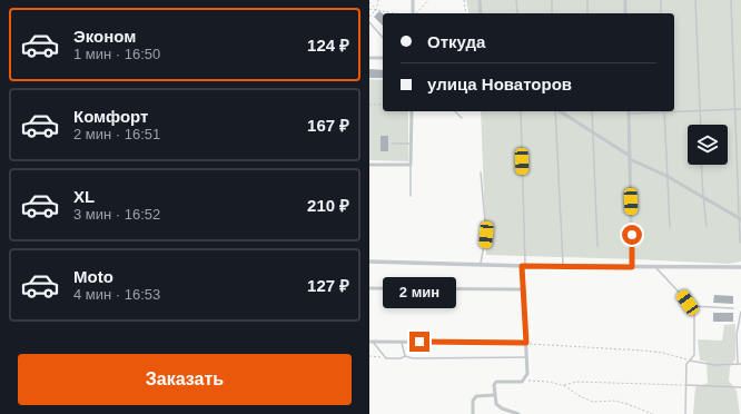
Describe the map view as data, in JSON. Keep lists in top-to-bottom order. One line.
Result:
{"page":{"list":[{"name":"Эконом","note":"1 мин · 16:50","value":"124 ₽"},{"name":"Комфорт","note":"2 мин · 16:51","value":"167 ₽"},{"name":"XL","note":"3 мин · 16:52","value":"210 ₽"},{"name":"Moto","note":"4 мин · 16:53","value":"127 ₽"}],"banner":["Откуда","улица Новаторов"],"bubble":"2 мин","buttons":"Заказать"}}
